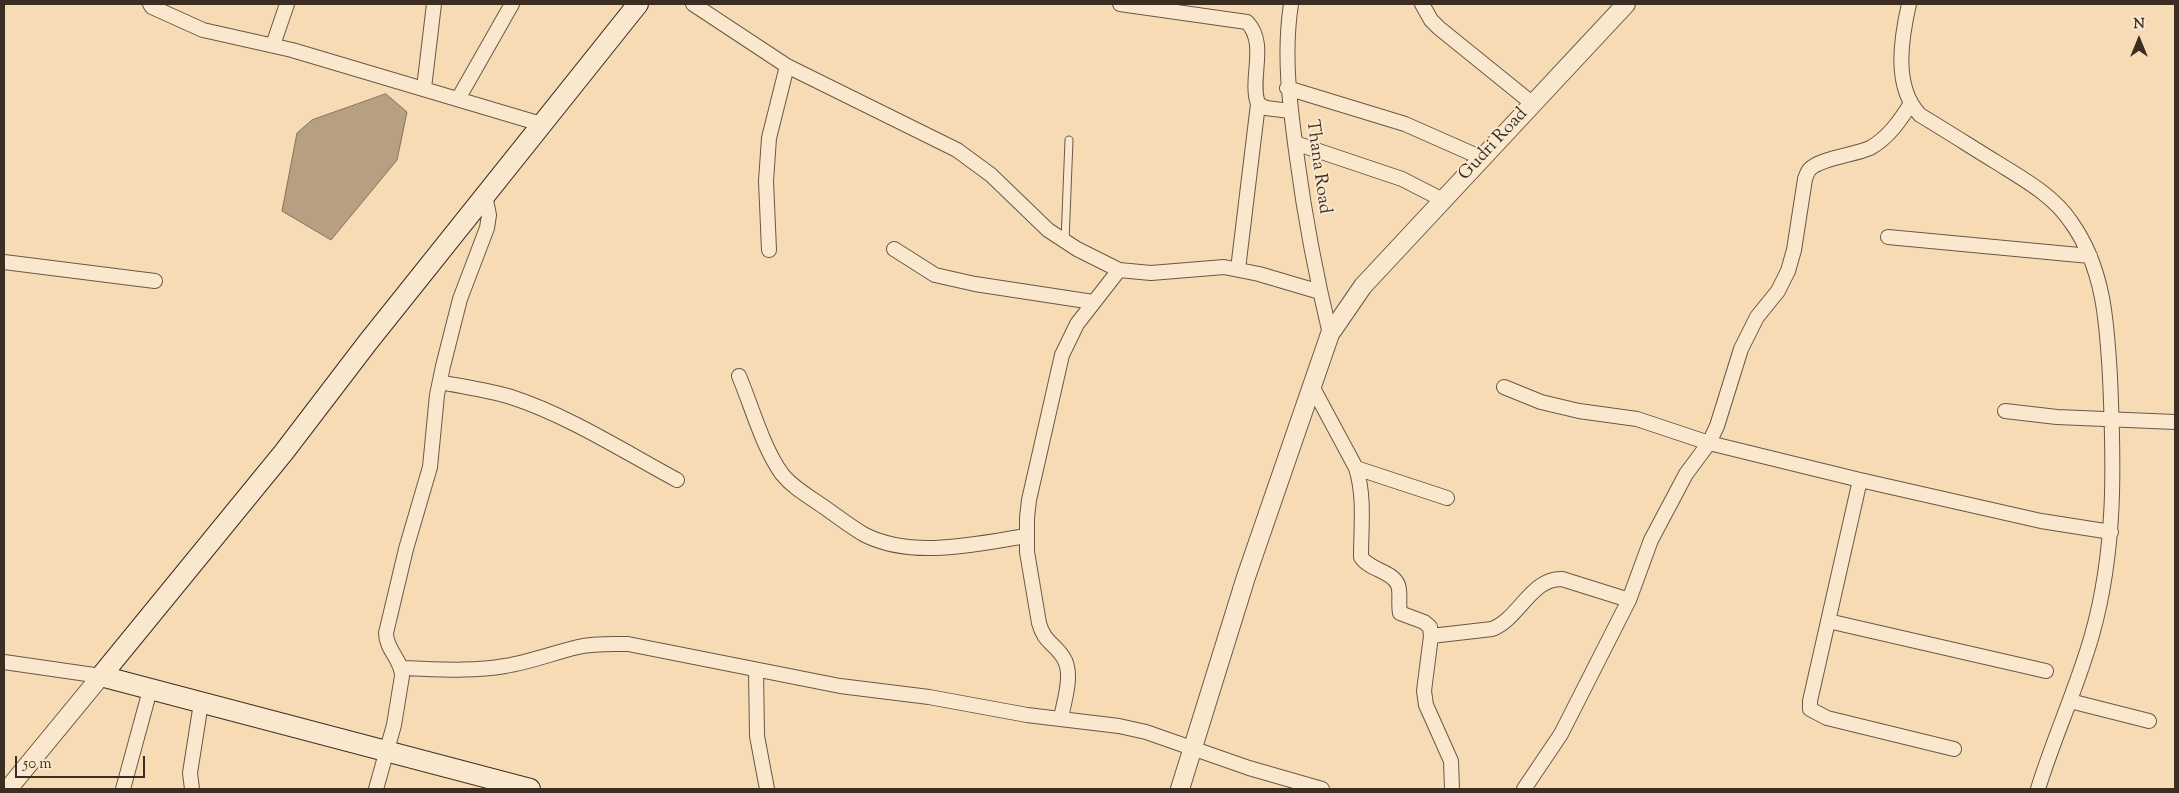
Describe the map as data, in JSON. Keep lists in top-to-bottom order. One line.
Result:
{"streets":{"street":["Gudri Road","Thana Road"]},"crossings":[["Gudri Road","Thana Road"]],"scale_bar":"50 m","north":"top"}
